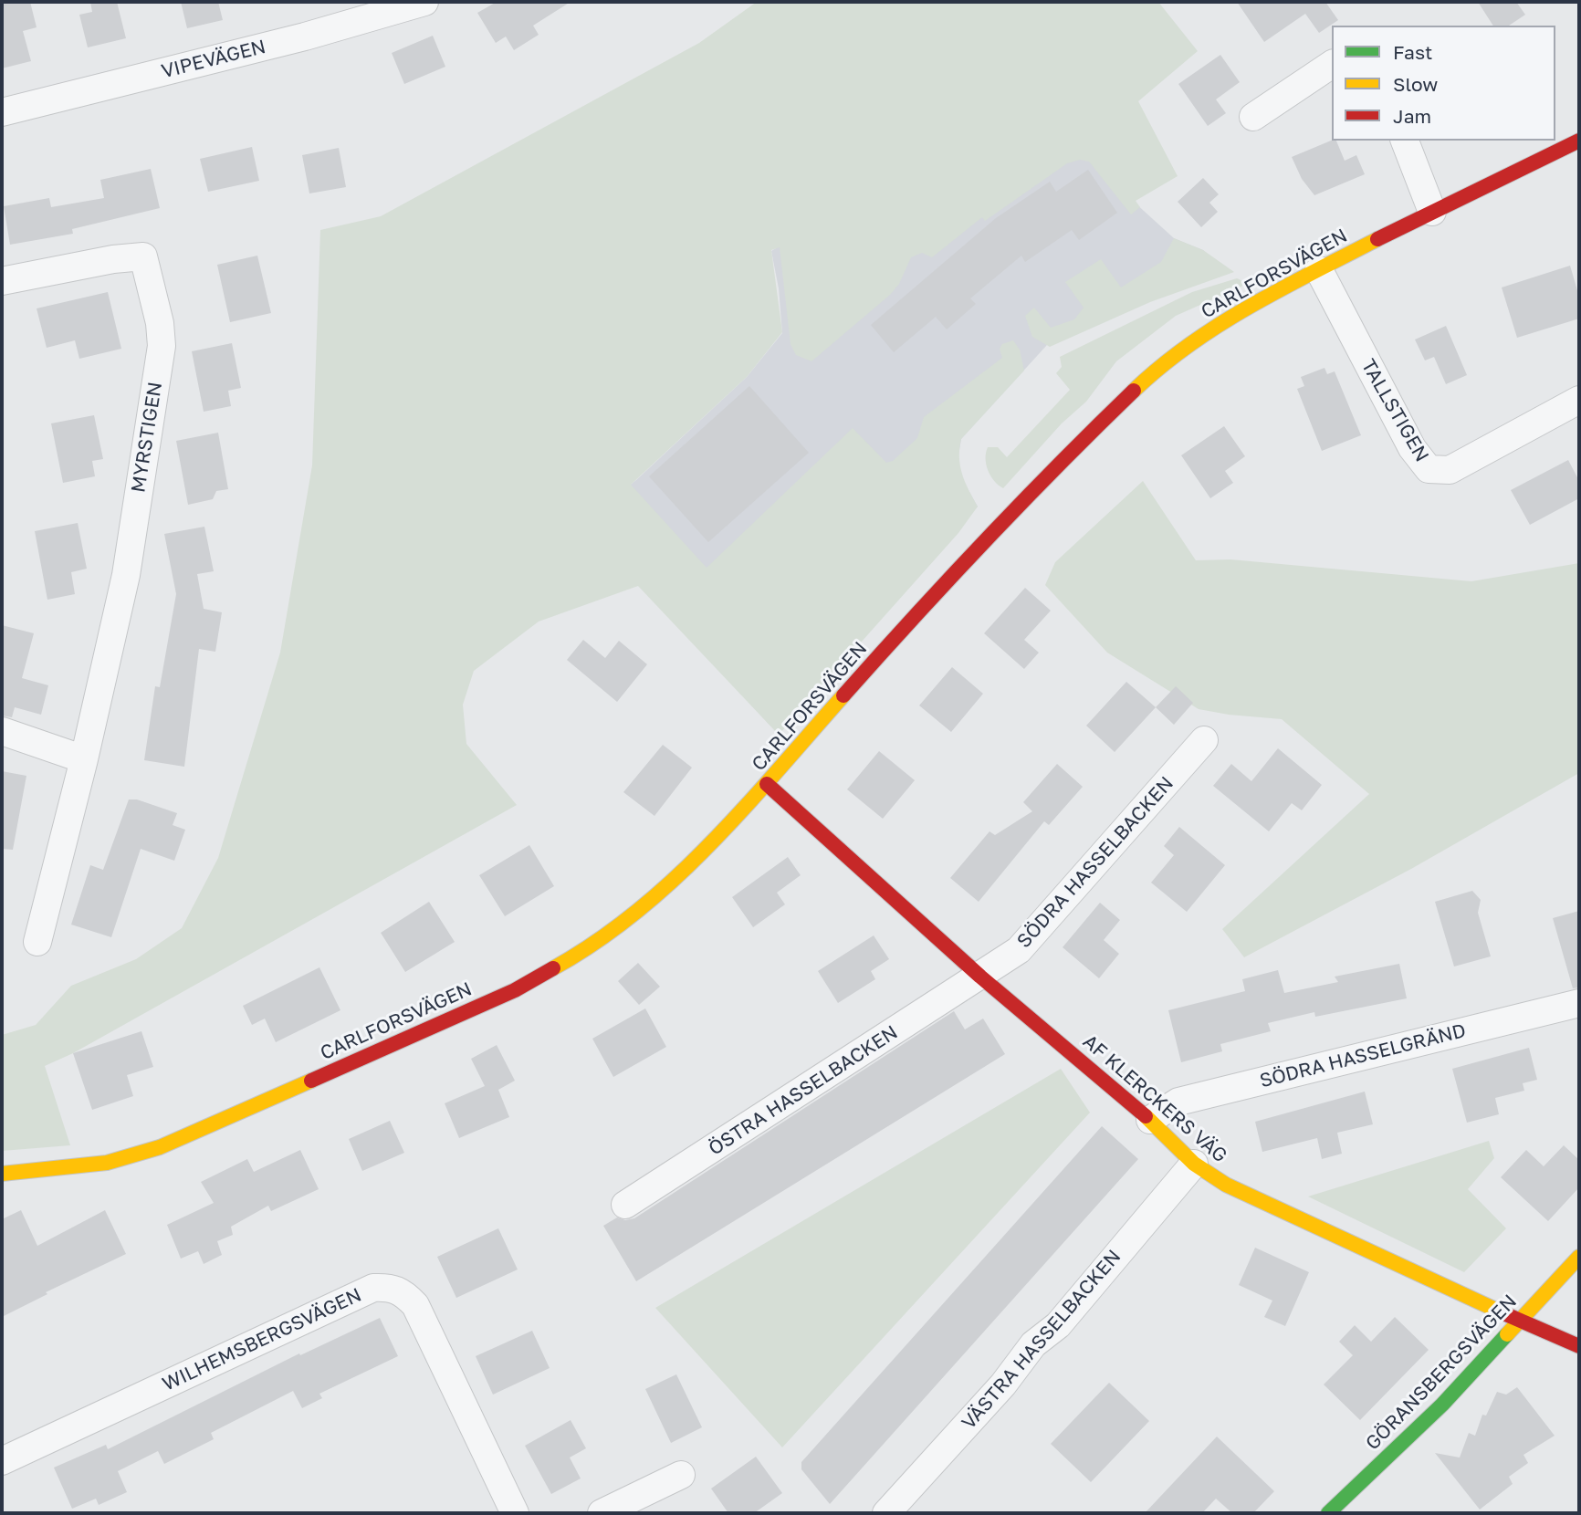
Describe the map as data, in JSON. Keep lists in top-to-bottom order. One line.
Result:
{"streets":{"street":["VIPEVÄGEN","CARLFORSVÄGEN","TALLSTIGEN","MYRSTIGEN","SÖDRA HASSELBACKEN","SÖDRA HASSELGRÄND","ÖSTRA HASSELBACKEN","AF KLERCKERS VÄG","WILHEMSBERGSVÄGEN","VÄSTRA HASSELBACKEN","GÖRANSBERGSVÄGEN"]},"crossings":[["CARLFORSVÄGEN","TALLSTIGEN"],["CARLFORSVÄGEN","AF KLERCKERS VÄG"],["SÖDRA HASSELBACKEN","ÖSTRA HASSELBACKEN"],["SÖDRA HASSELBACKEN","AF KLERCKERS VÄG"],["SÖDRA HASSELGRÄND","AF KLERCKERS VÄG"],["ÖSTRA HASSELBACKEN","AF KLERCKERS VÄG"],["AF KLERCKERS VÄG","VÄSTRA HASSELBACKEN"],["AF KLERCKERS VÄG","GÖRANSBERGSVÄGEN"]],"legend":["Fast","Slow","Jam"]}
